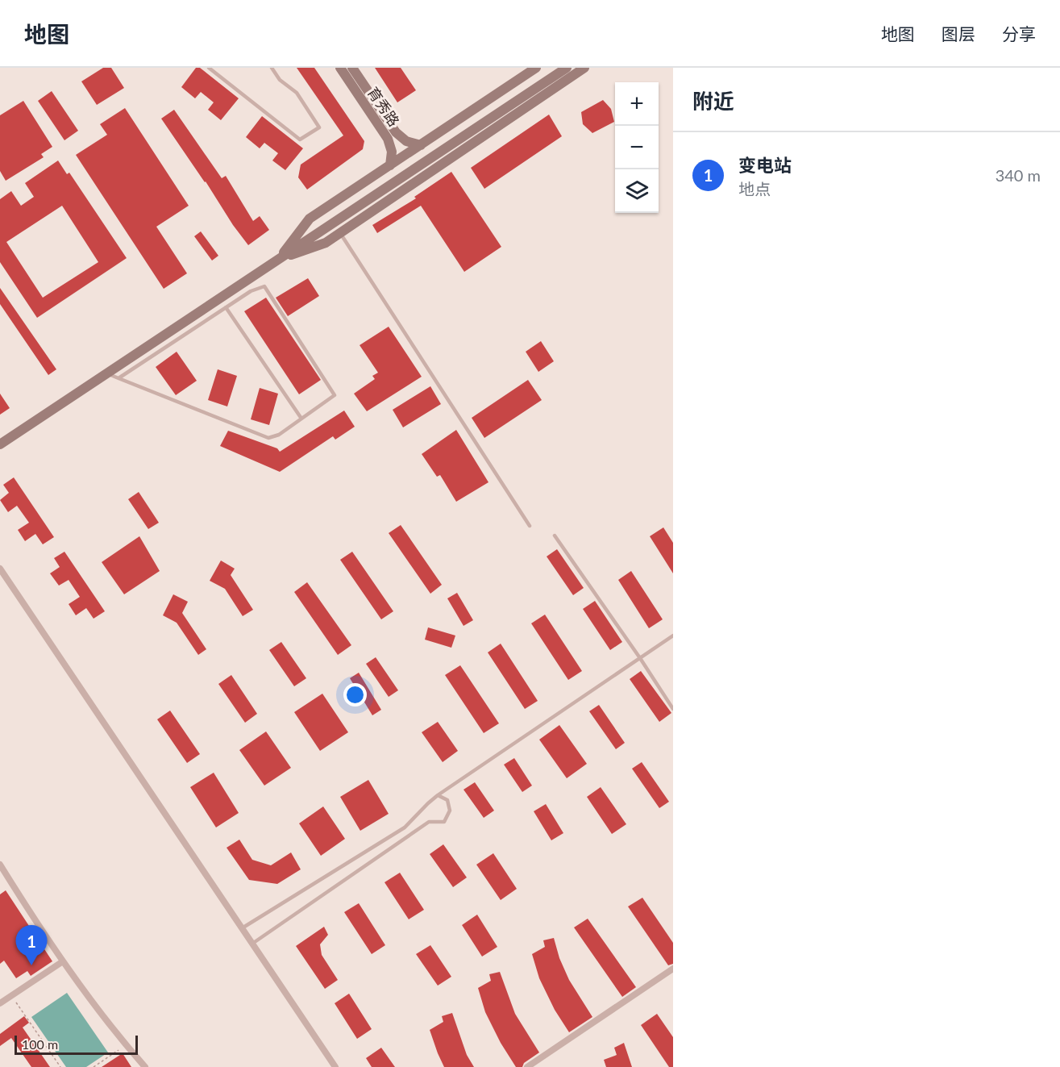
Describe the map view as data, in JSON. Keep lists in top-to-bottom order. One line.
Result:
{"streets":{"street":["育秀路"]},"scale_bar":"100 m","page":{"header":"地图","nav":["地图","图层","分享"],"heading":"附近","map_buttons":["+","−"],"list":[{"mark":"1","name":"变电站","note":"地点","value":"340 m"}],"pins":"1","scale":"100 m"}}
